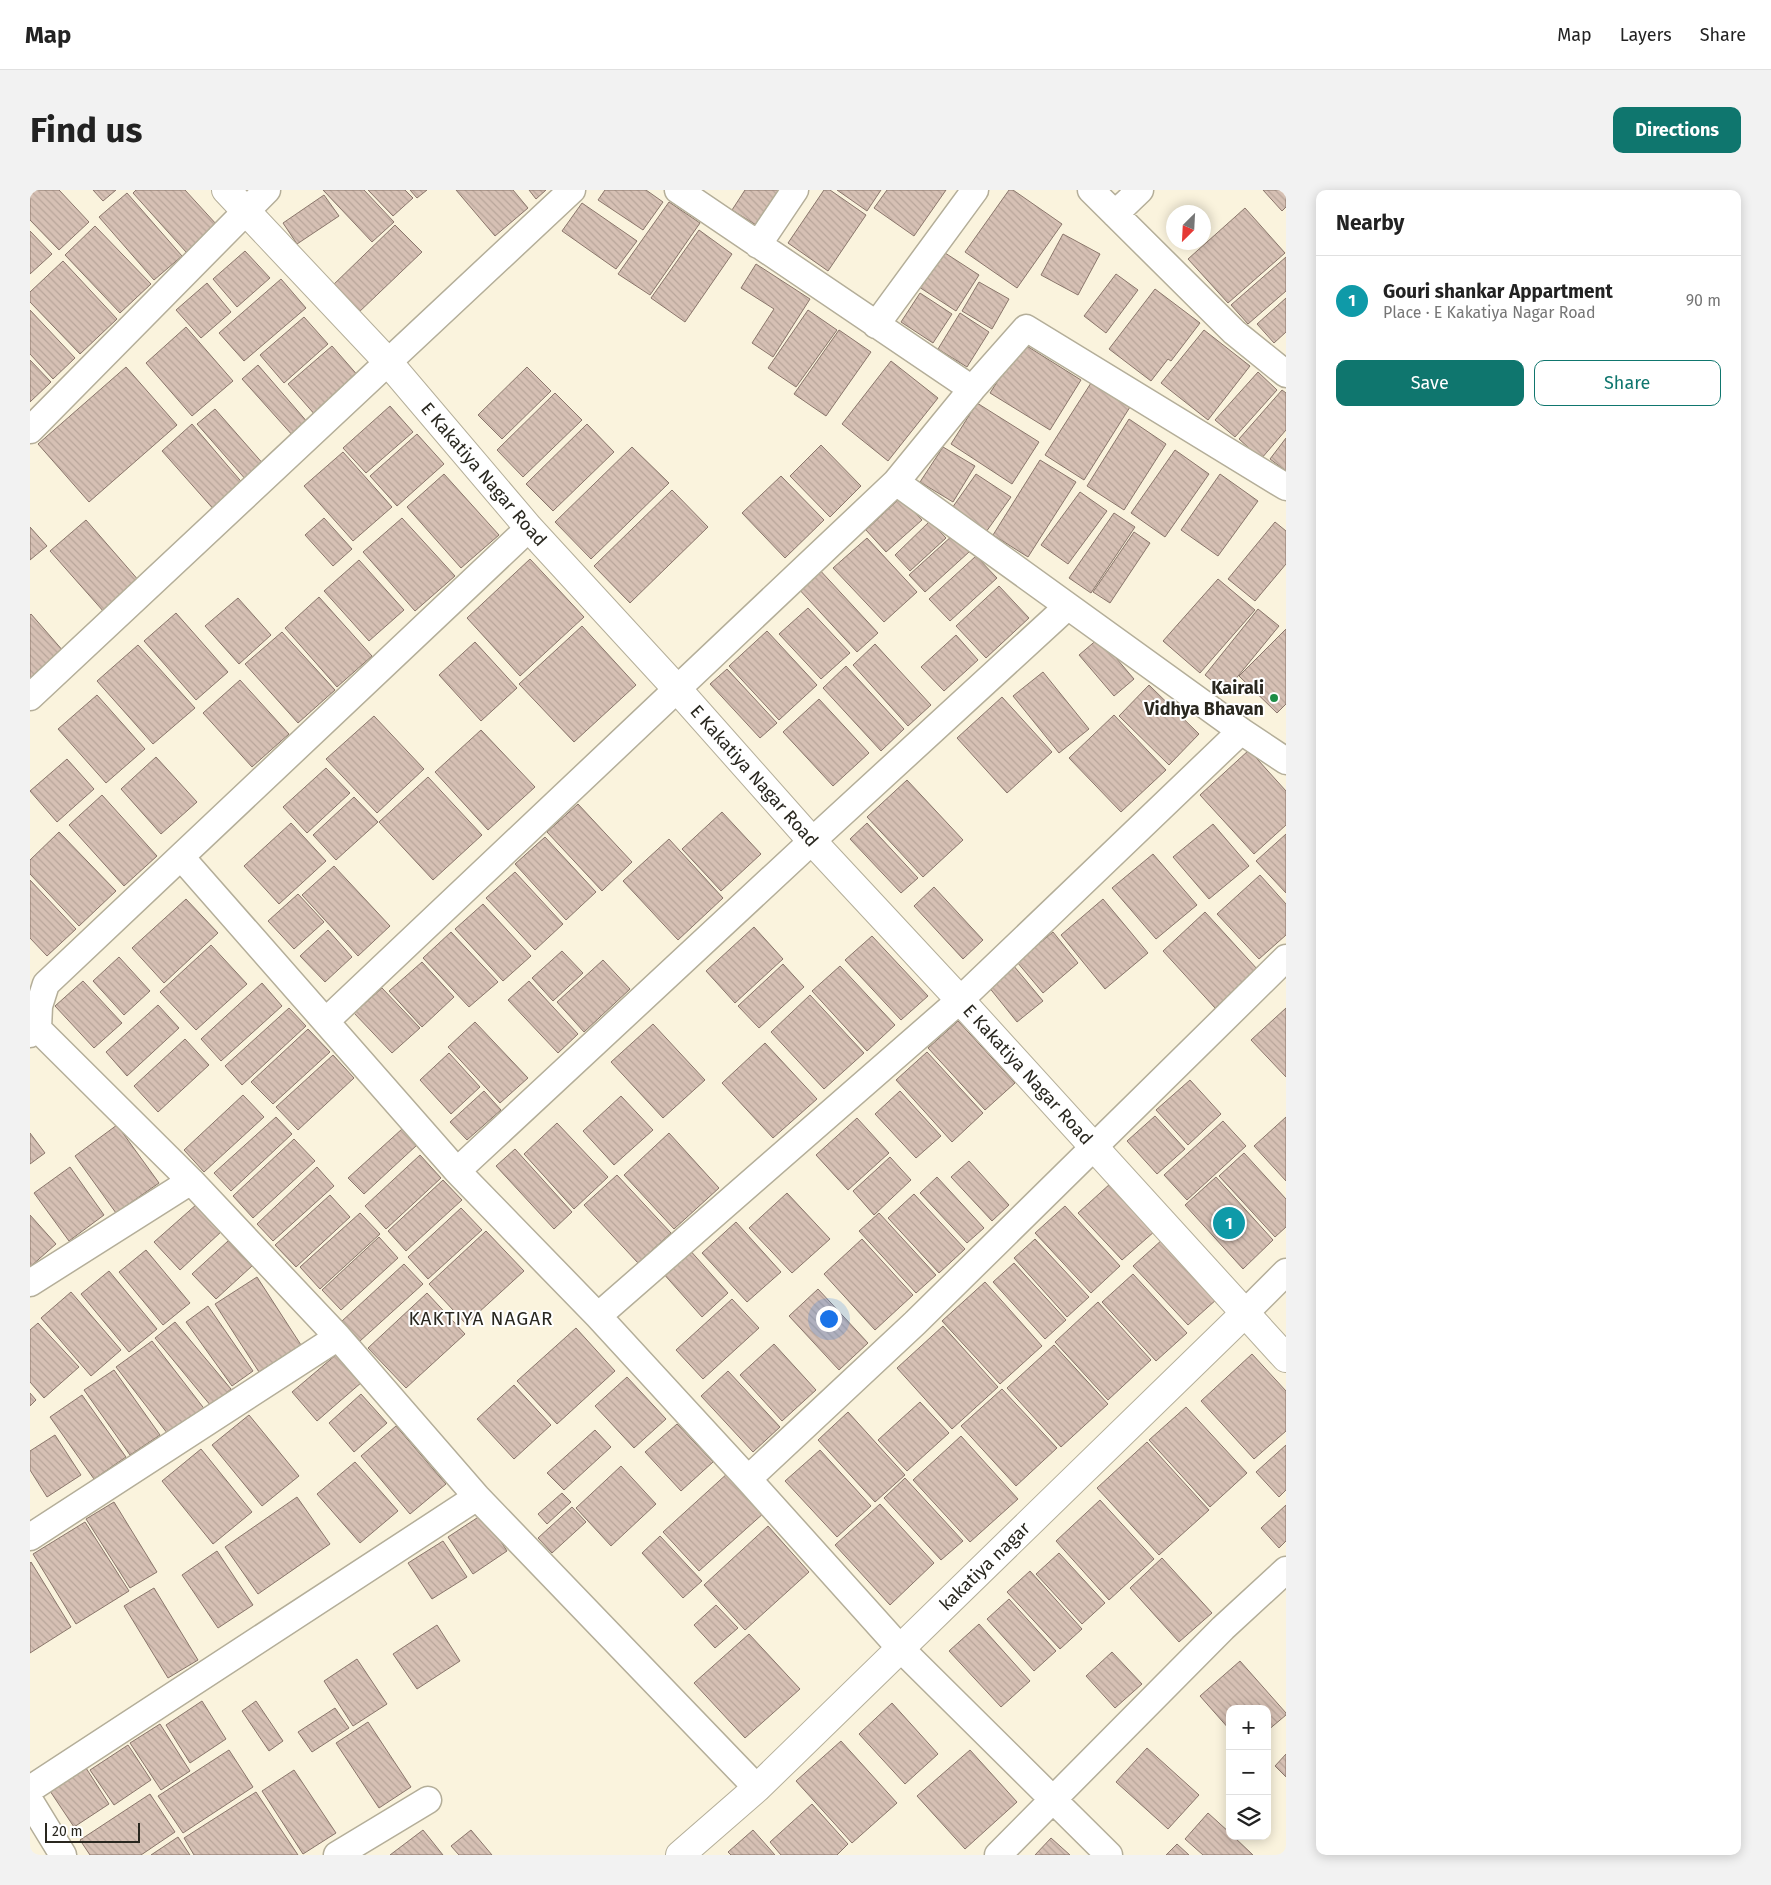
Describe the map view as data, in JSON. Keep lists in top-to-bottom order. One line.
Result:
{"streets":{"street":["E Kakatiya Nagar Road","kakatiya nagar"]},"crossings":[["E Kakatiya Nagar Road","kakatiya nagar"]],"districts":["KAKTIYA NAGAR"],"places":["Kairali Vidhya Bhavan"],"scale_bar":"20 m","north":"bottom left","page":{"header":"Map","nav":["Map","Layers","Share"],"buttons":["Directions",["Save","Share"]],"title":"Find us","heading":"Nearby","list":[{"mark":"1","name":"Gouri shankar Appartment","note":"Place · E Kakatiya Nagar Road","value":"90 m"}],"pins":"1","map_buttons":["+","−"],"scale":"20 m"}}
